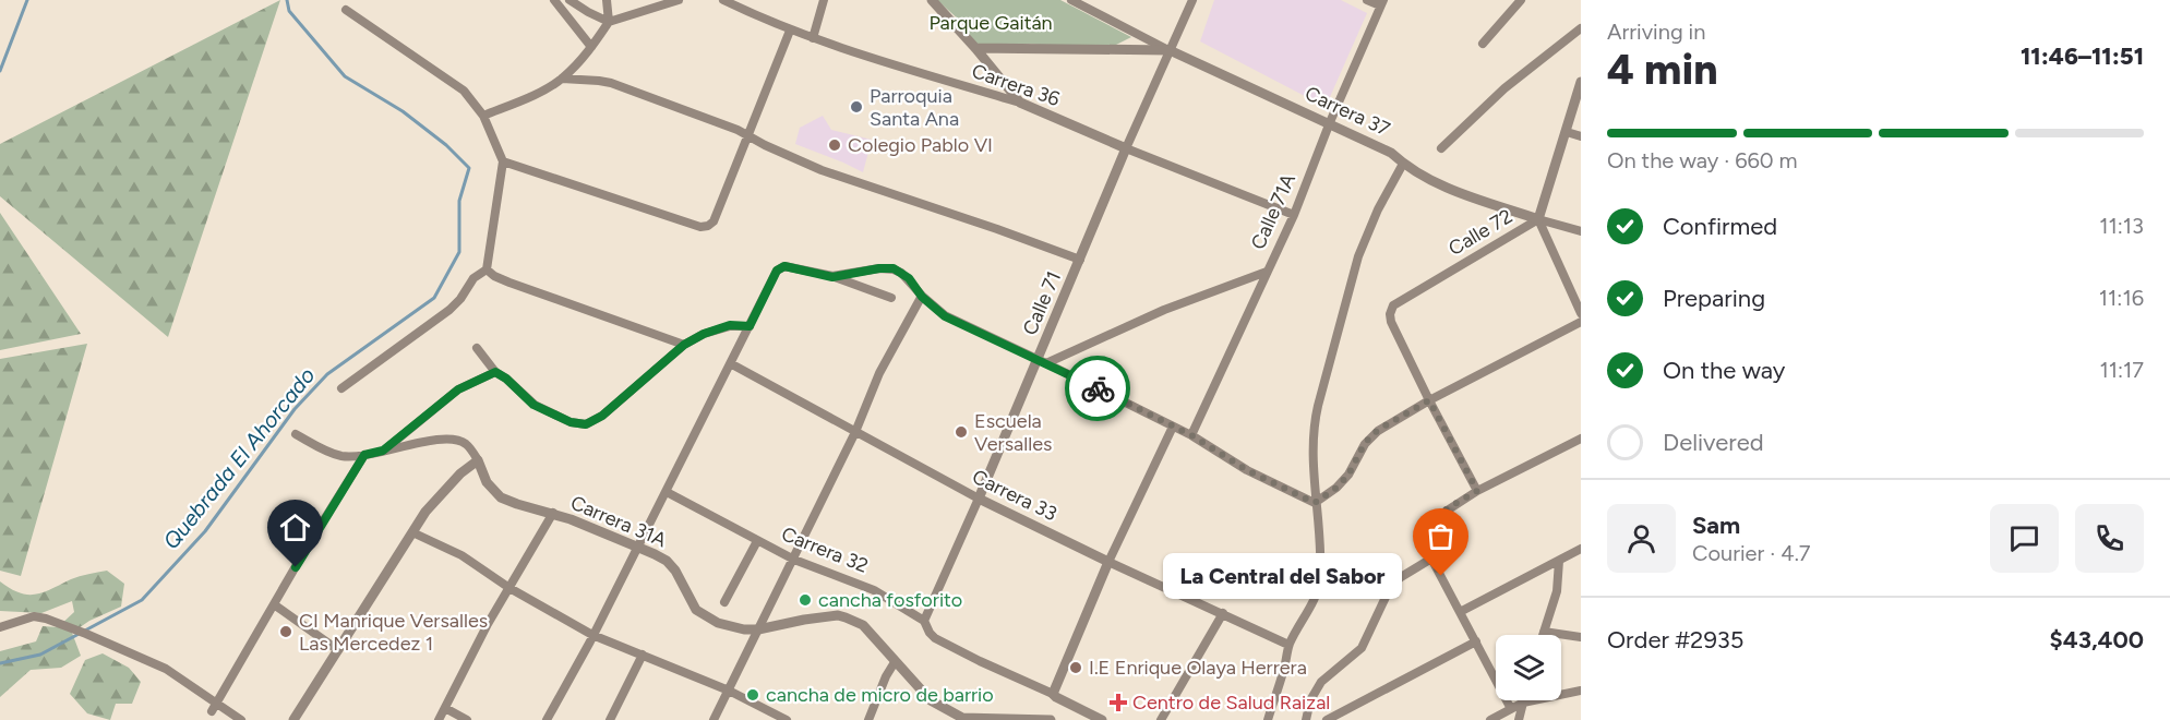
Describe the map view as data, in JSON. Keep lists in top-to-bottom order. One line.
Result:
{"streets":{"street":["Carrera 36","Carrera 37","Calle 71A","Calle 72","Calle 71","Carrera 33","Carrera 31A","Carrera 32"]},"crossings":[["Carrera 36","Calle 71A"],["Carrera 36","Calle 71"],["Carrera 37","Calle 71A"],["Carrera 37","Calle 72"],["Carrera 37","Calle 71"],["Calle 71","Carrera 33"],["Calle 71","Carrera 32"]],"water":["Quebrada El Ahorcado"],"parks":["Parque Gaitán"],"places":{"other":["Parroquia Santa Ana","Colegio Pablo VI","Escuela Versalles","La Central del Sabor","cancha fosforito","CI Manrique Versalles Las Mercedez 1","I.E Enrique Olaya Herrera","cancha de micro de barrio"],"health":["Centro de Salud Raizal"]},"page":{"heading":["4 min","Arriving in","11:46–11:51"],"panel":["Sam","Courier · 4.7","Order #2935","$43,400"],"bar":"On the way · 660 m","list":[["Confirmed","11:13"],["Preparing","11:16"],["On the way","11:17"],"Delivered"],"bubble":"La Central del Sabor"}}
